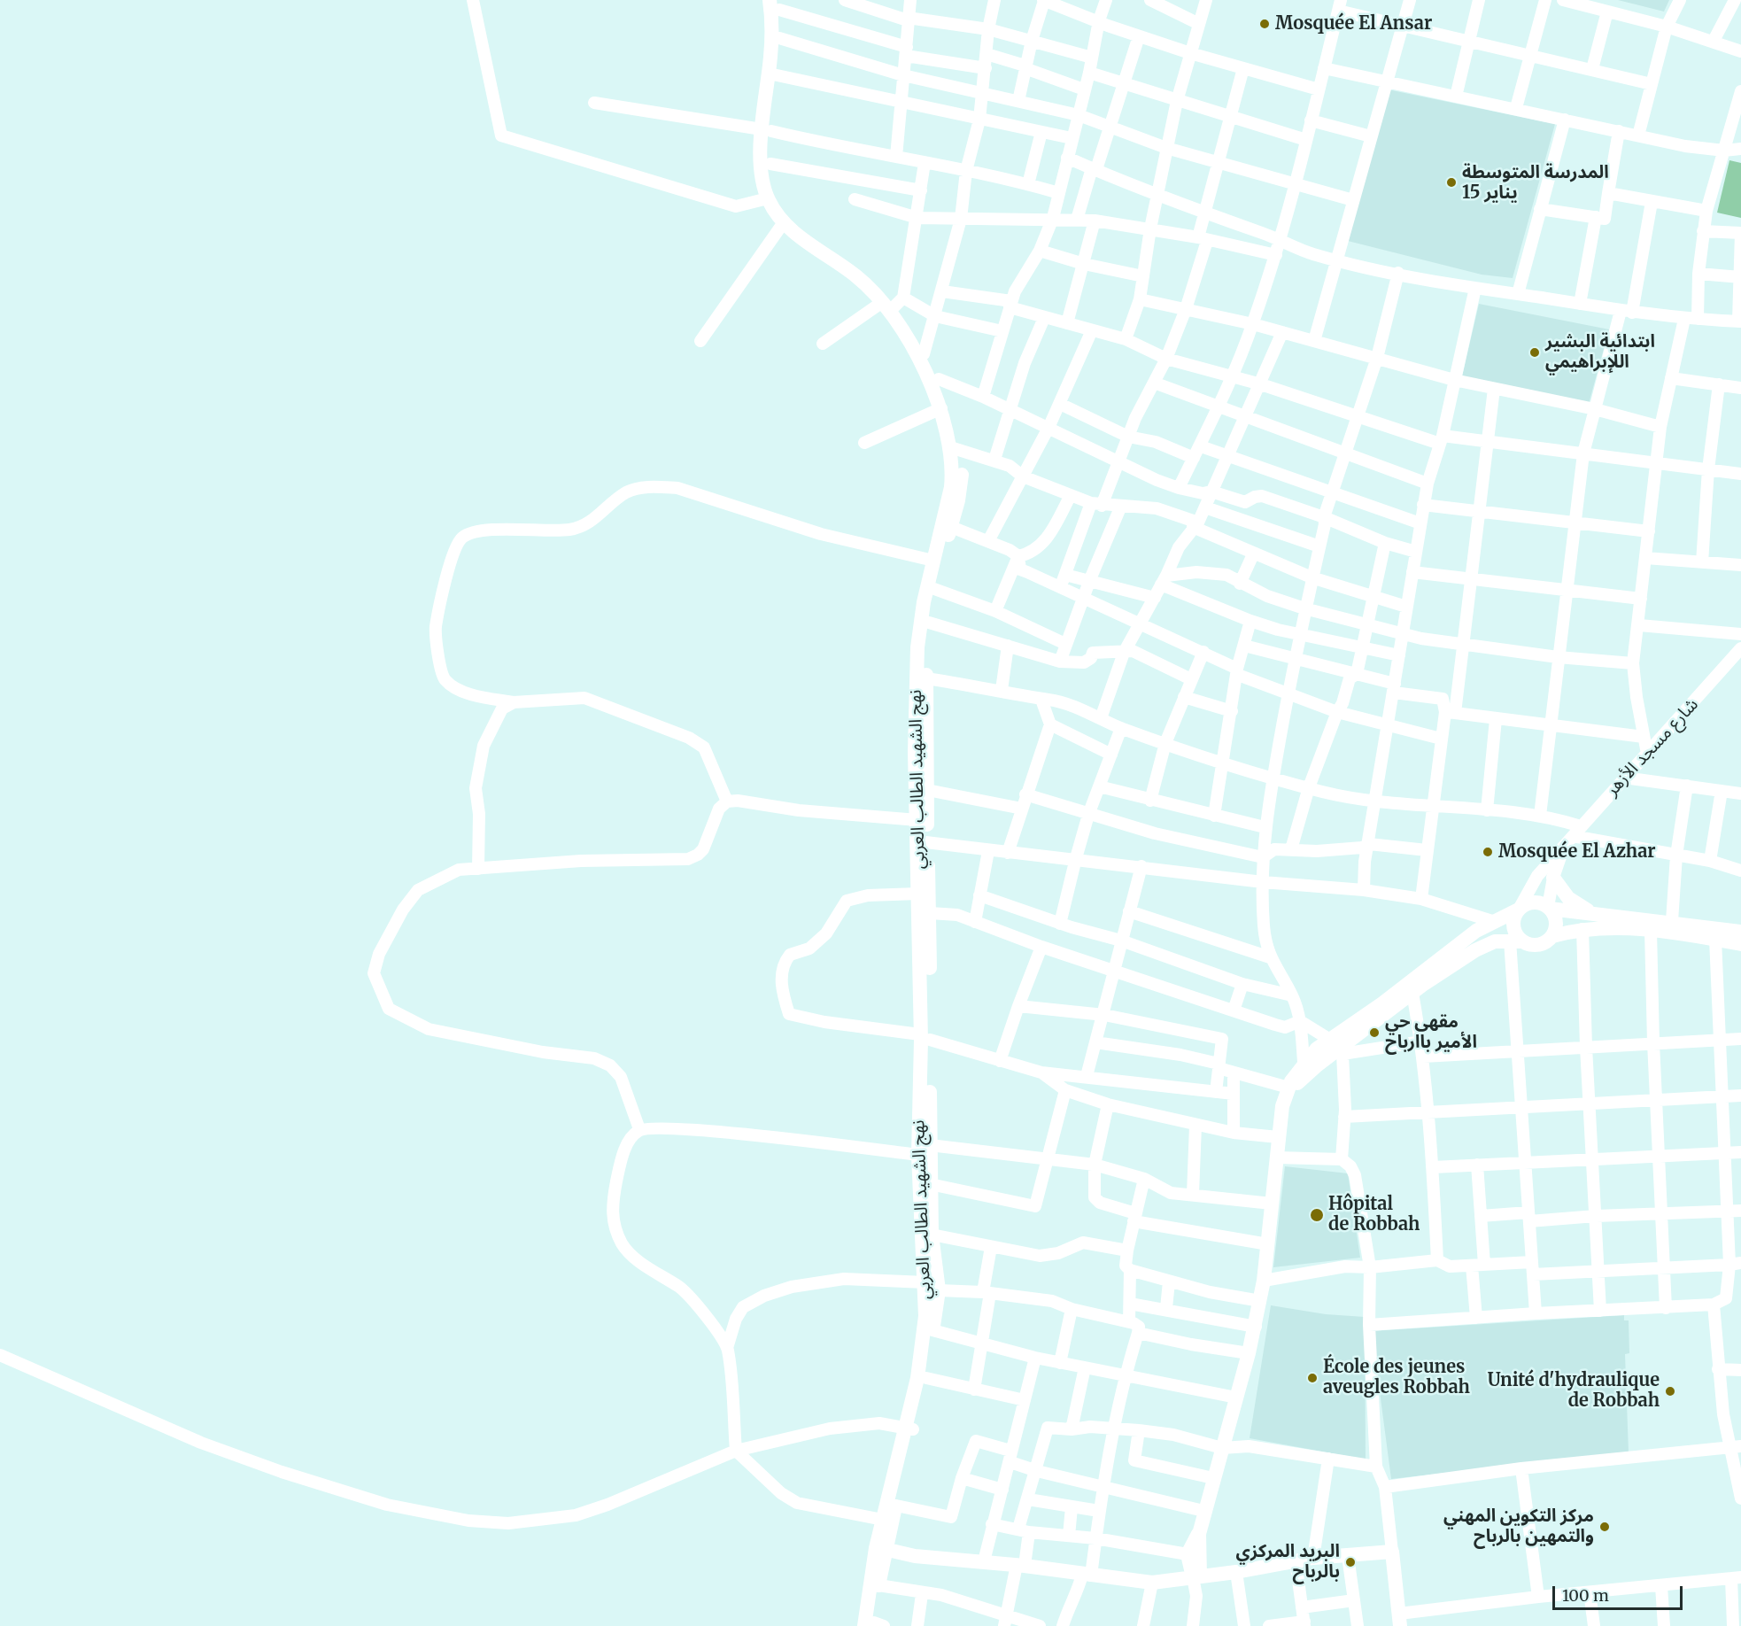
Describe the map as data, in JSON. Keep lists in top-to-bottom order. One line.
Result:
{"streets":{"main road":["نهج الشهيد الطالب العربي"],"street":["شارع مسجد الأزهر"]},"places":["Mosquée El Ansar","المدرسة المتوسطة 15 يناير","ابتدائية البشير اللإبراهيمي","Mosquée El Azhar","مقهى حي الأمير باارباح","Hôpital de Robbah","École des jeunes aveugles Robbah","Unité d'hydraulique de Robbah","مركز التكوين المهني والتمهين بالرباح","البريد المركزي بالرباح"],"scale_bar":"100 m"}
